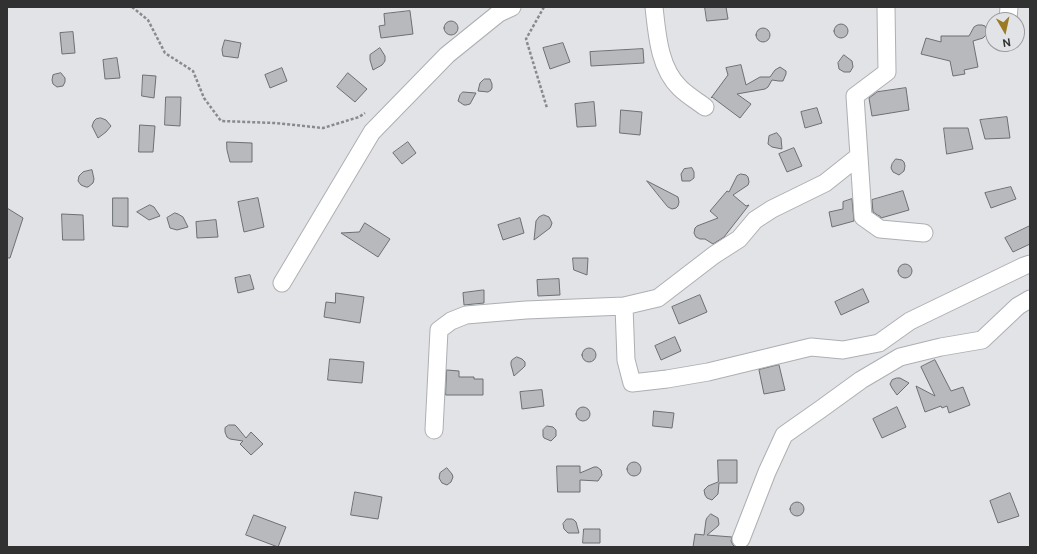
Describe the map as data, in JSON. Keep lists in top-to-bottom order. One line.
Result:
{"north":"bottom"}
